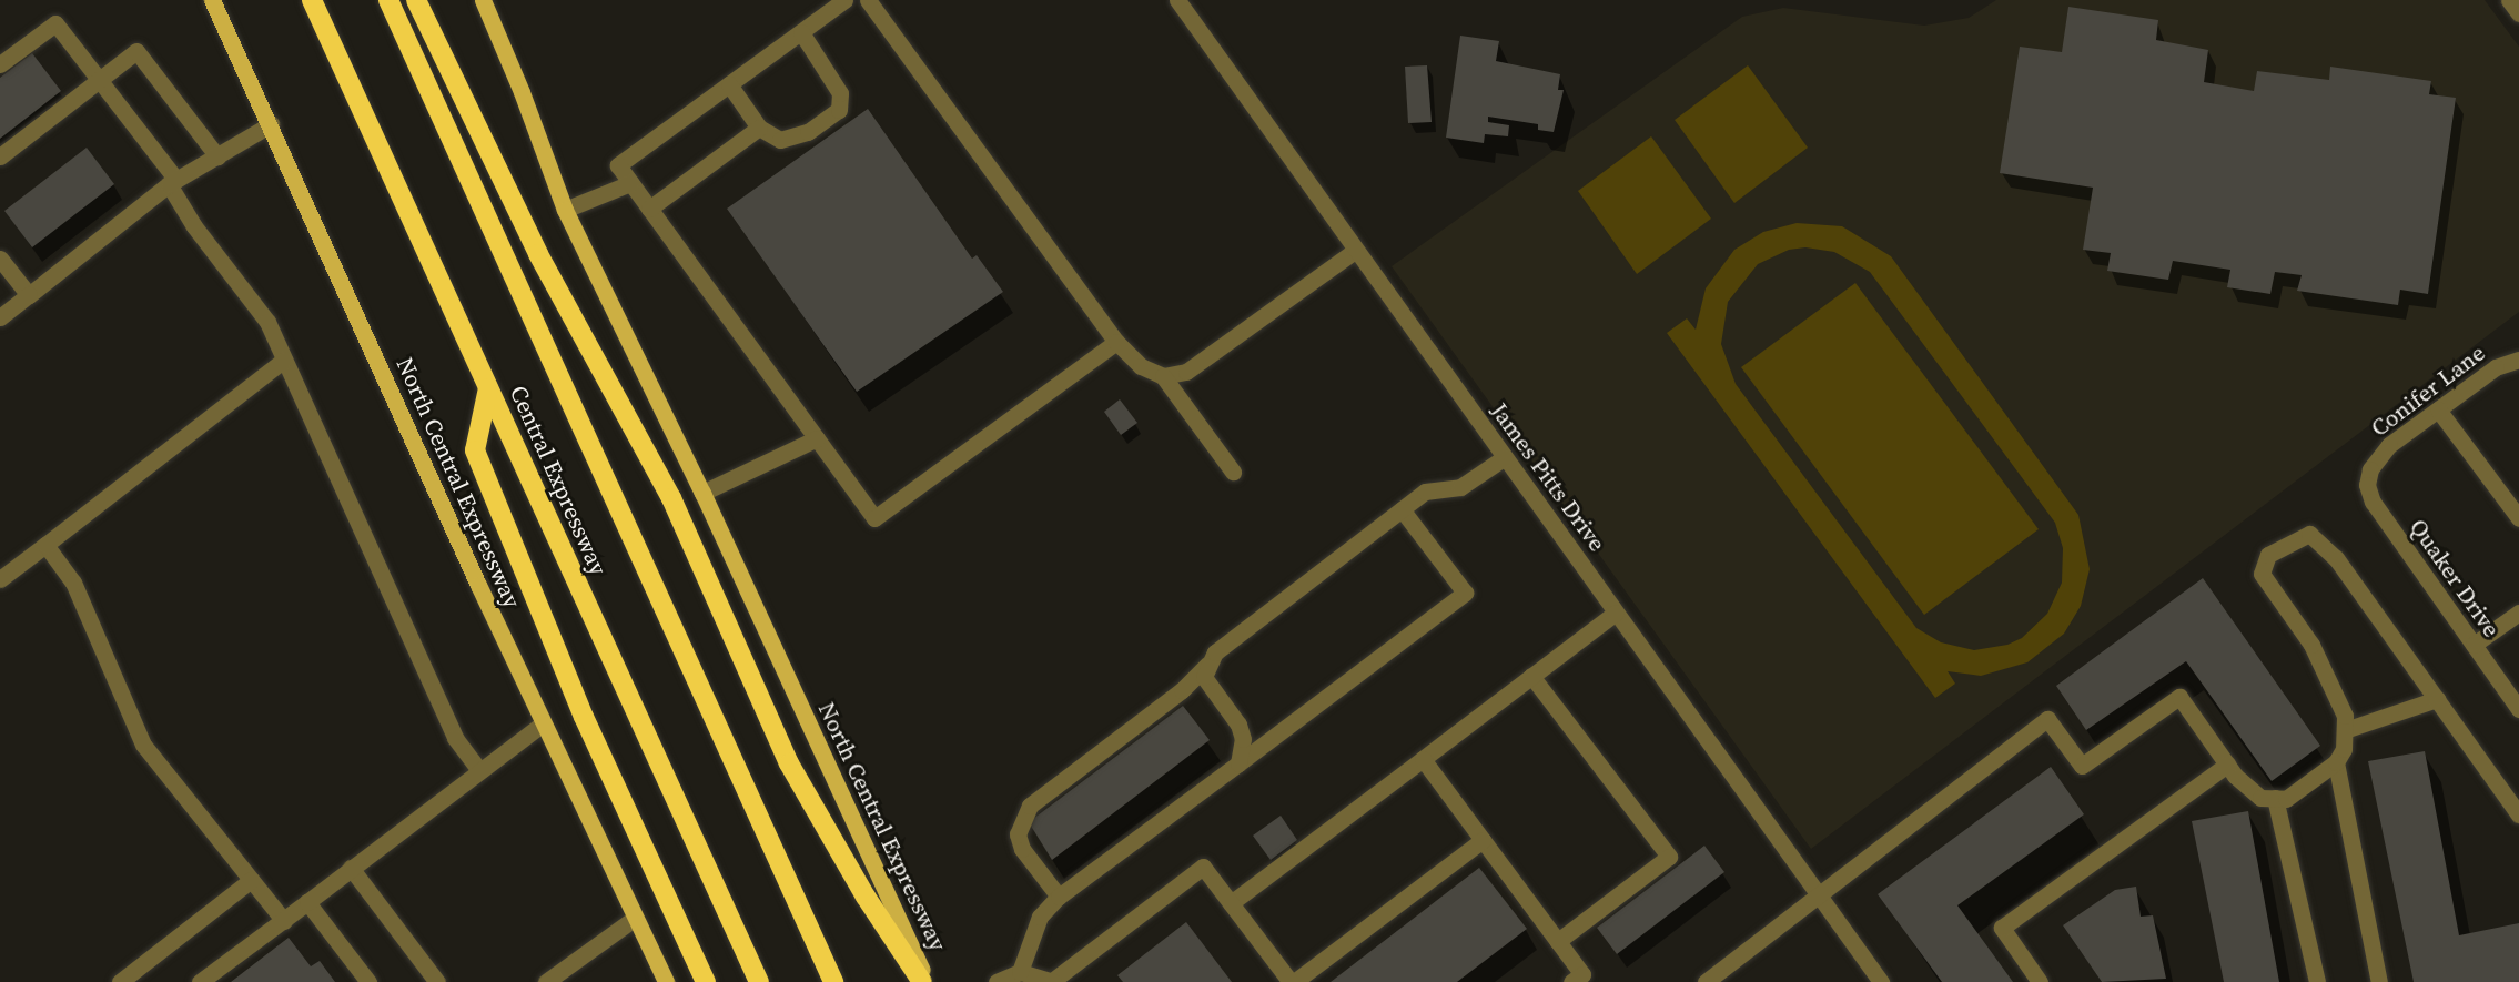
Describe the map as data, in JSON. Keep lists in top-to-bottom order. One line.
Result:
{"streets":{"highway":["Central Expressway"],"main road":["North Central Expressway"],"street":["Conifer Lane","James Pitts Drive","Quaker Drive"]},"crossings":[["Conifer Lane","Quaker Drive"]]}
